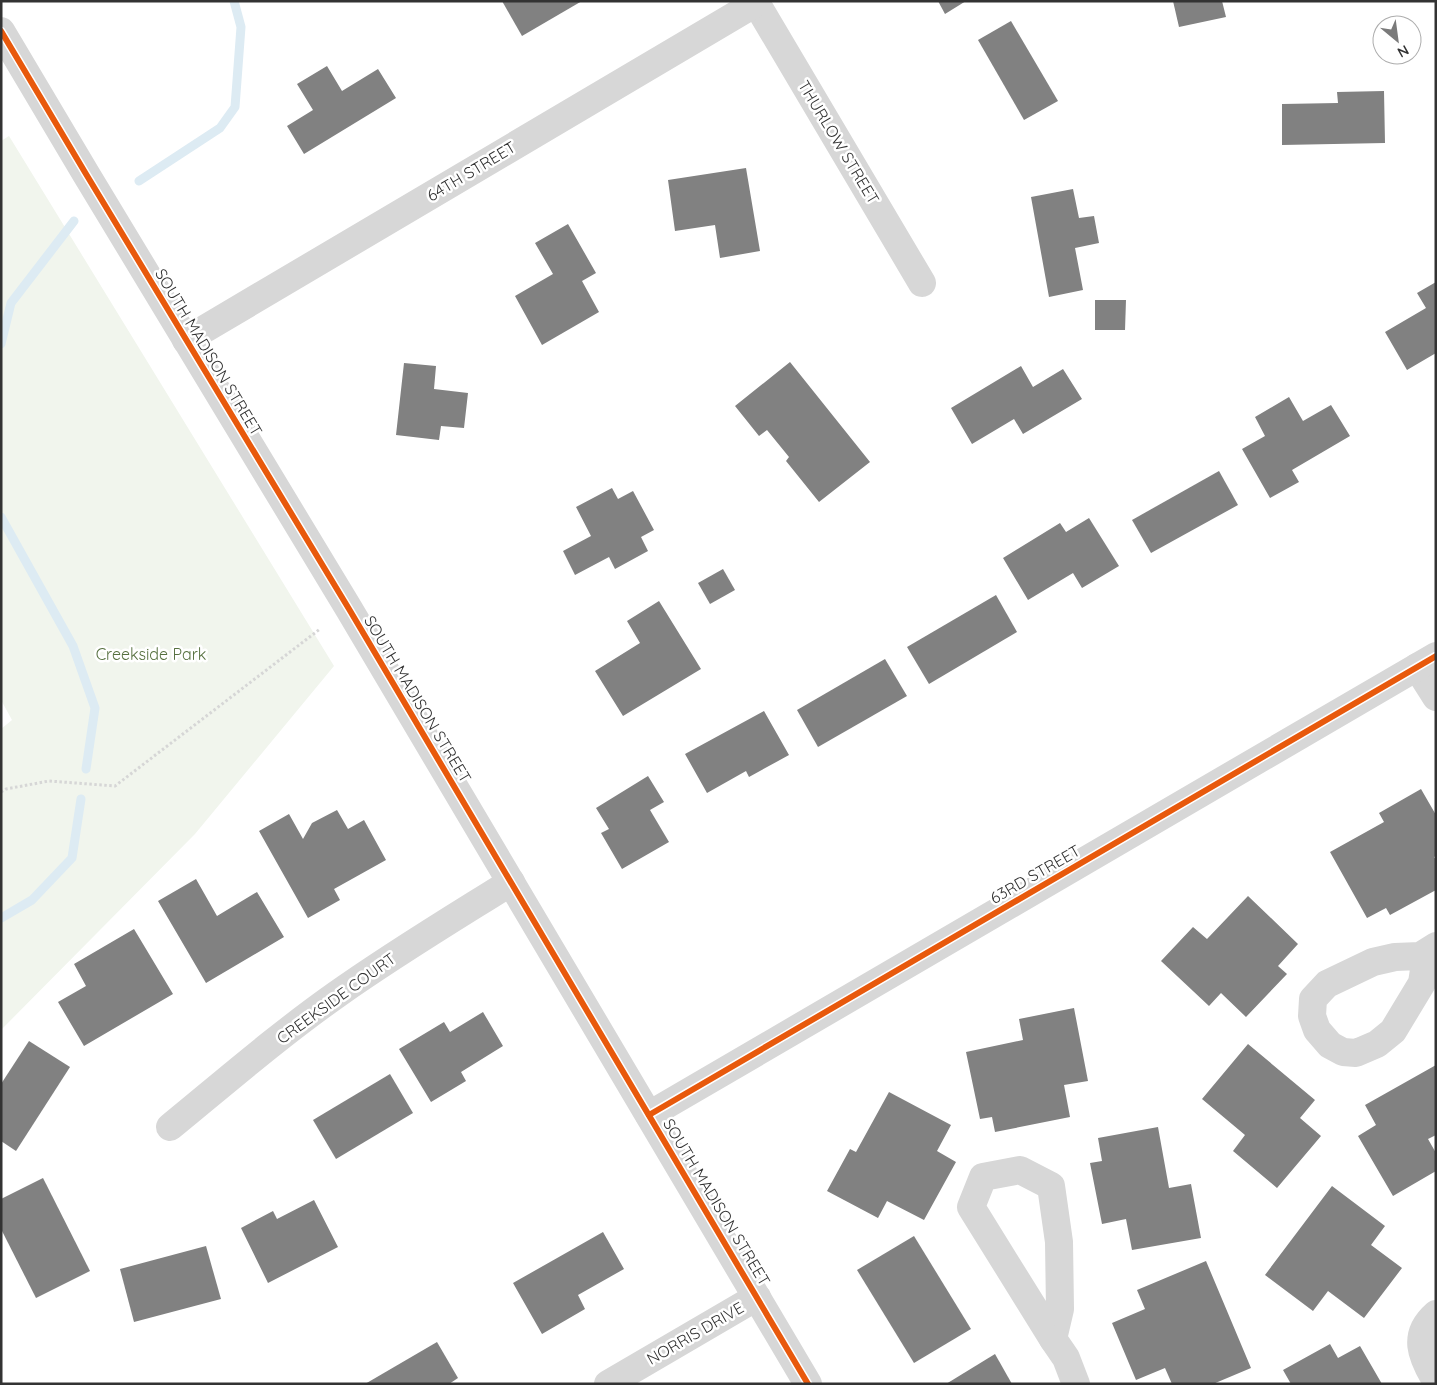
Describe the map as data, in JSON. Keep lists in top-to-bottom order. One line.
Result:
{"streets":{"street":["THURLOW STREET","64TH STREET","SOUTH MADISON STREET","63RD STREET","CREEKSIDE COURT","NORRIS DRIVE"]},"crossings":[["THURLOW STREET","64TH STREET"],["64TH STREET","SOUTH MADISON STREET"],["SOUTH MADISON STREET","63RD STREET"],["SOUTH MADISON STREET","CREEKSIDE COURT"],["SOUTH MADISON STREET","NORRIS DRIVE"]],"parks":["Creekside Park"],"north":"bottom right"}
